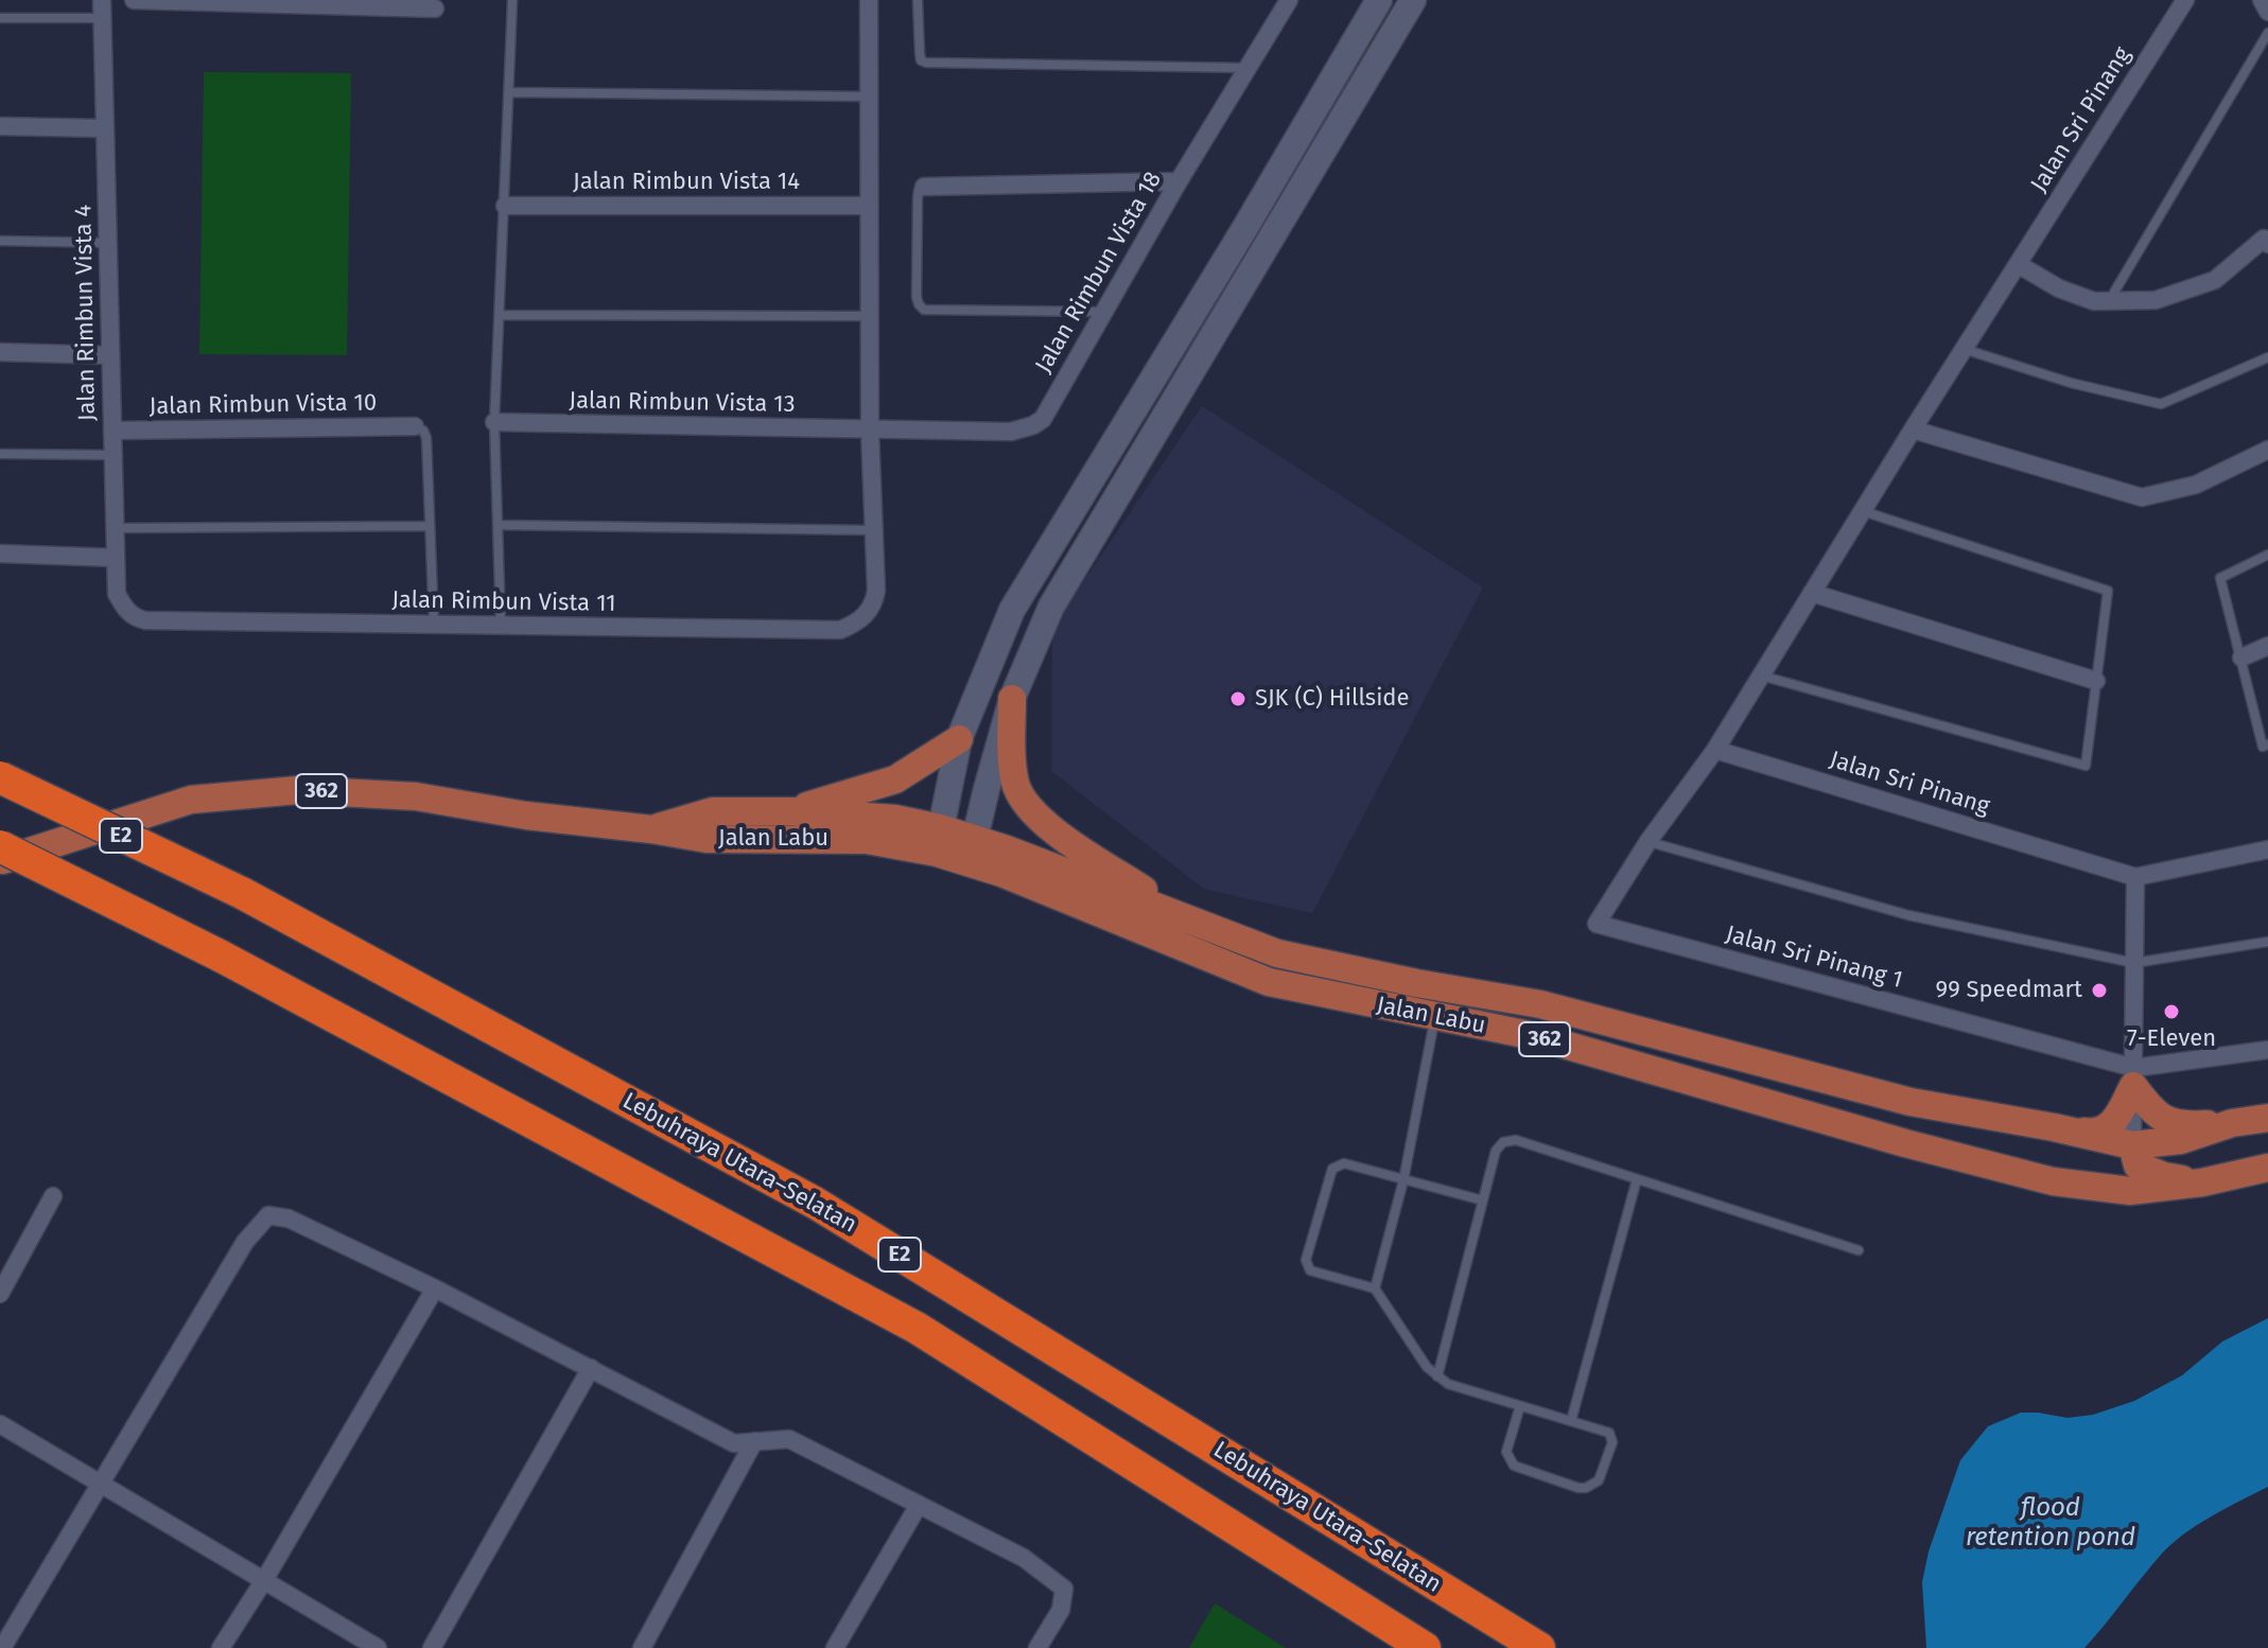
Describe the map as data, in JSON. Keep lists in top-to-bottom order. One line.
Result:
{"streets":{"highway":["E2","Lebuhraya Utara–Selatan"],"main road":["362","Jalan Labu"],"street":["Jalan Sri Pinang","Jalan Rimbun Vista 14","Jalan Rimbun Vista 18","Jalan Rimbun Vista 4","Jalan Rimbun Vista 13","Jalan Rimbun Vista 10","Jalan Rimbun Vista 11","Jalan Sri Pinang 1"]},"crossings":[["Jalan Rimbun Vista 18","Jalan Rimbun Vista 13"],["Jalan Rimbun Vista 4","Jalan Rimbun Vista 10"],["Jalan Rimbun Vista 4","Jalan Rimbun Vista 11"]],"water":["flood retention pond"],"places":["SJK (C) Hillside","99 Speedmart","7-Eleven"]}
